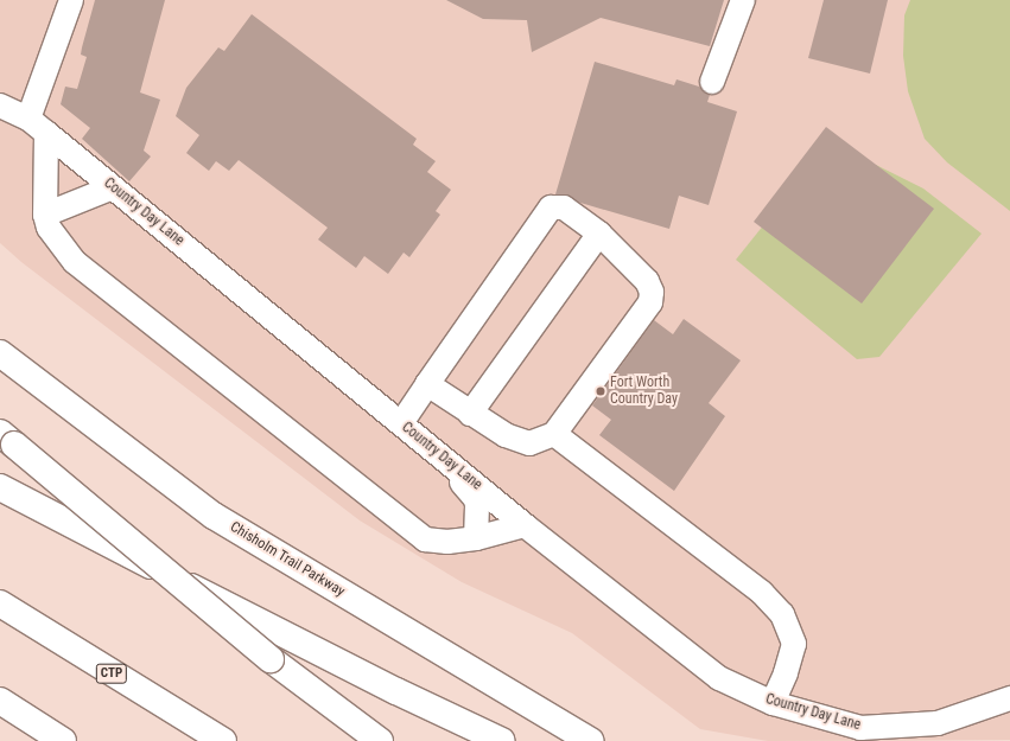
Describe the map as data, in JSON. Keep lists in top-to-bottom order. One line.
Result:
{"streets":{"main road":["Chisholm Trail Parkway","CTP"],"street":["Country Day Lane"]},"places":["Fort Worth Country Day"]}
